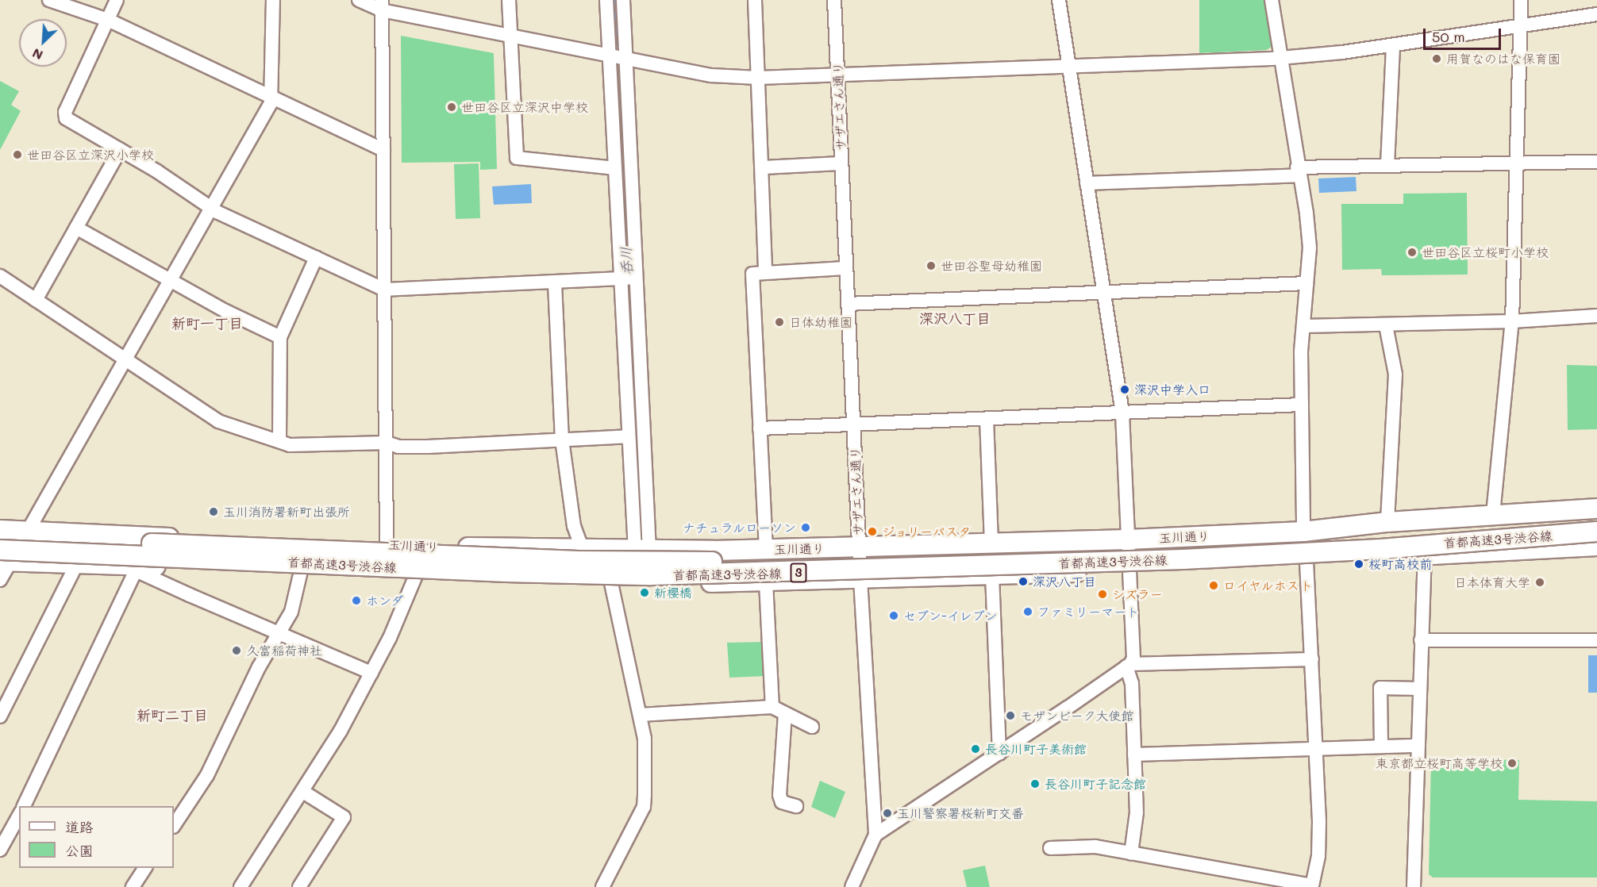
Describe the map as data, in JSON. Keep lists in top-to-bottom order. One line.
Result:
{"streets":{"highway":["玉川通り","首都高速3号渋谷線","3"],"street":["サザエさん通り"]},"crossings":[["サザエさん通り","玉川通り"]],"districts":["深沢八丁目","新町一丁目","新町二丁目"],"water":["呑川"],"places":["用賀なのはな保育園","世田谷区立深沢中学校","世田谷区立深沢小学校","世田谷区立桜町小学校","世田谷聖母幼稚園","日体幼稚園","深沢中学入口","玉川消防署新町出張所","ナチュラルローソン","ジョリーパスタ","桜町高校前","深沢八丁目","日本体育大学","ロイヤルホスト","新櫻橋","シズラー","ホンダ","ファミリーマート","セブン-イレブン","久富稲荷神社","モザンビーク大使館","長谷川町子美術館","東京都立桜町高等学校","長谷川町子記念館","玉川警察署桜新町交番"],"legend":["道路","公園"],"scale_bar":"50 m","north":"bottom left"}
